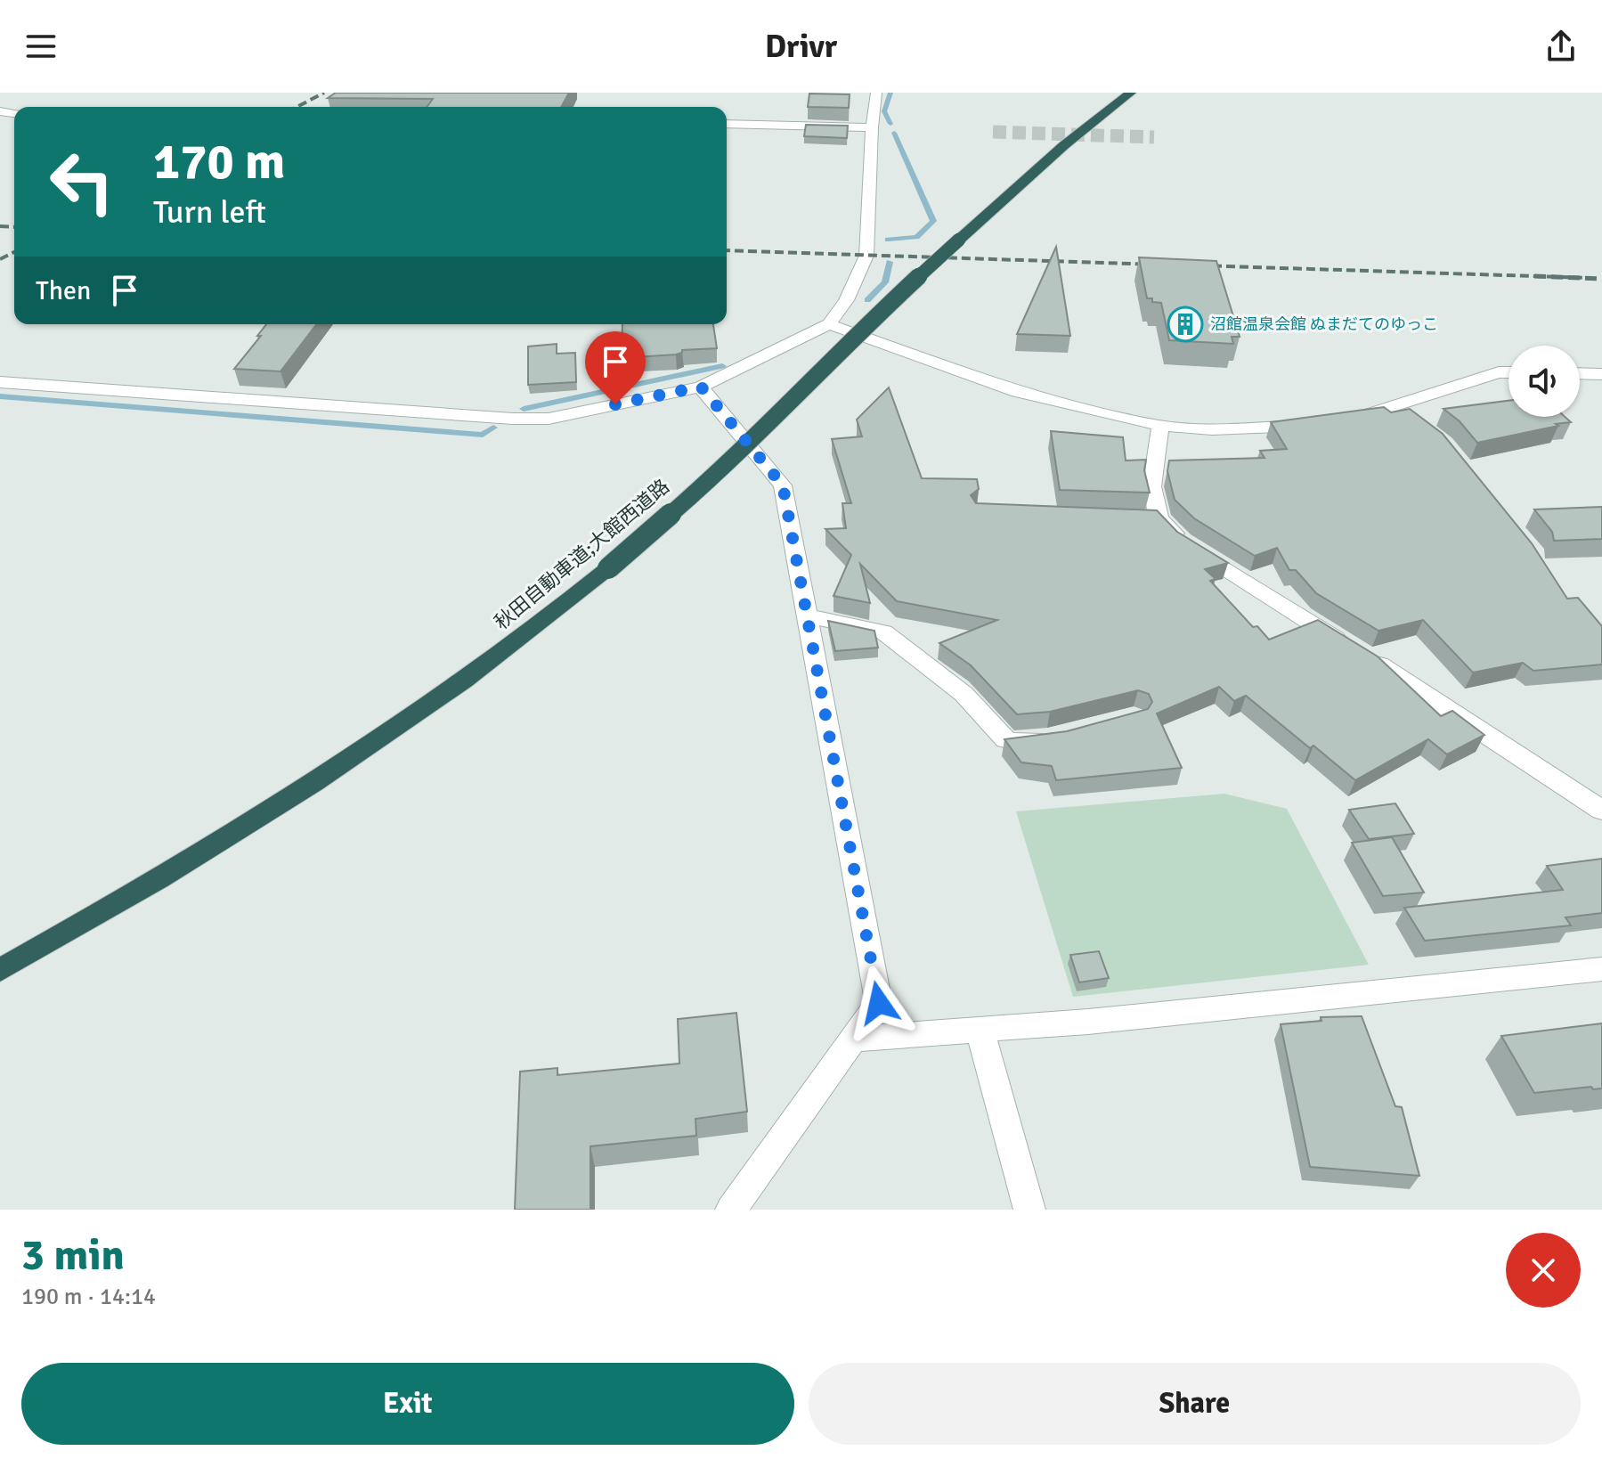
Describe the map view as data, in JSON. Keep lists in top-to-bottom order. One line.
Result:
{"streets":{"highway":["秋田自動車道;大館西道路"]},"places":{"building":["沼館温泉会館 ぬまだてのゆっこ"]},"page":{"header":"Drivr","turn":["170 m","Turn left"],"then":"Then","heading":["3 min","190 m · 14:14"],"buttons":["Exit","Share"]}}
